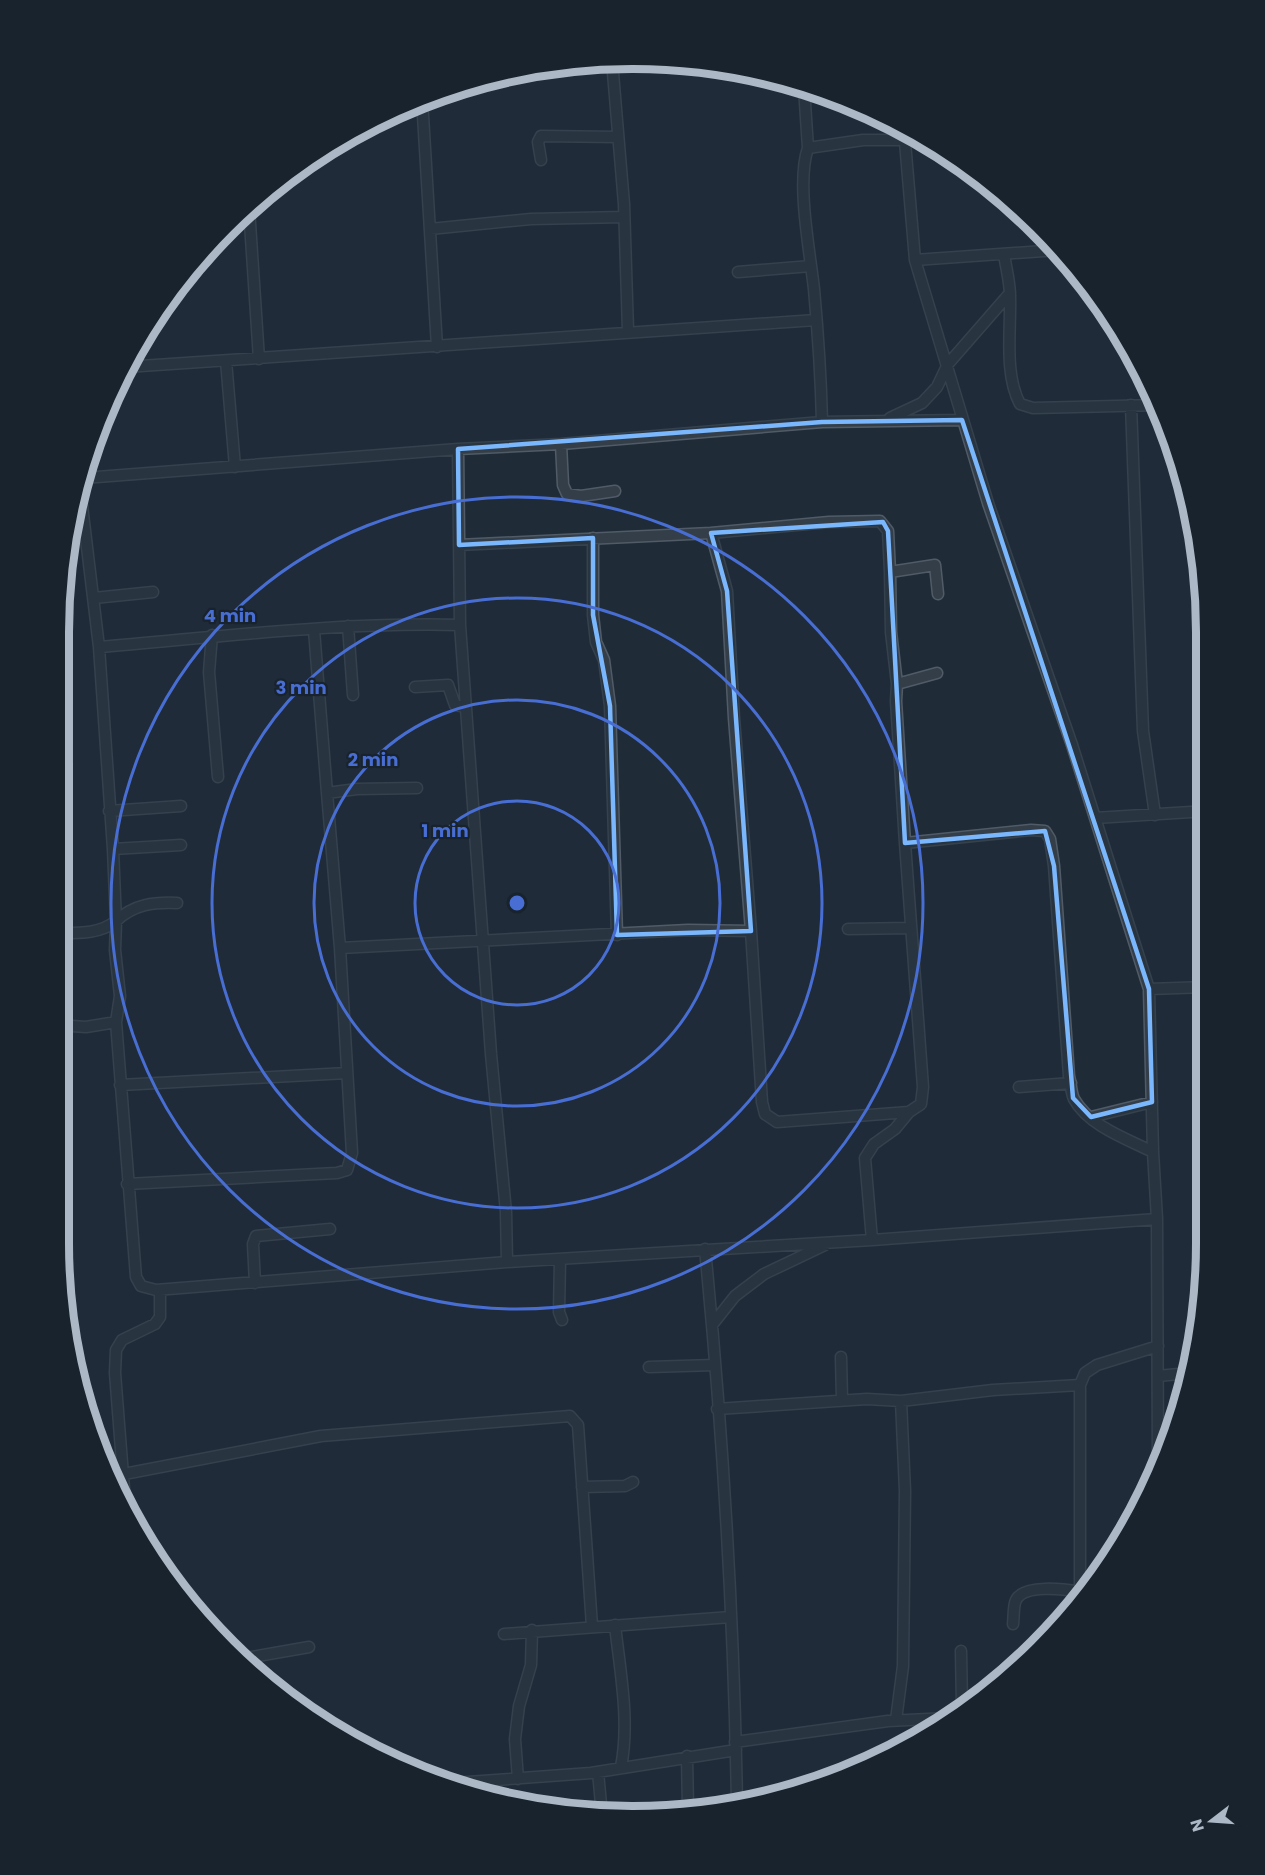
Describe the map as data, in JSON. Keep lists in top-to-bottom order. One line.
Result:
{"north":"left","rings":["4 min","3 min","2 min","1 min"]}
